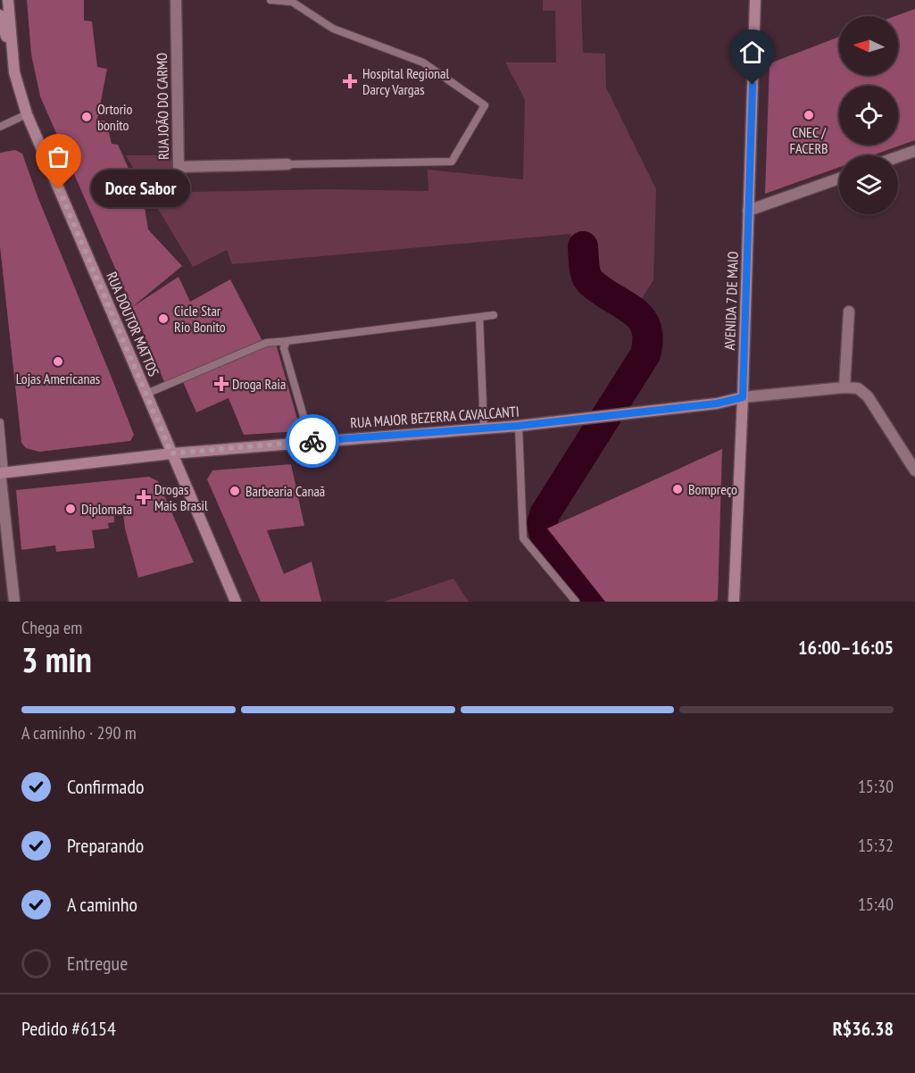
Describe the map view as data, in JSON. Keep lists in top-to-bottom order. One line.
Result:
{"streets":{"main road":["AVENIDA 7 DE MAIO","RUA DOUTOR MATTOS","RUA MAJOR BEZERRA CAVALCANTI"],"street":["RUA JOÃO DO CARMO"]},"crossings":[["AVENIDA 7 DE MAIO","RUA MAJOR BEZERRA CAVALCANTI"],["RUA DOUTOR MATTOS","RUA MAJOR BEZERRA CAVALCANTI"]],"places":{"health":["Hospital Regional Darcy Vargas","Droga Raia","Drogas Mais Brasil"],"other":["CNEC / FACERB","Ortorio bonito","Doce Sabor","Cicle Star Rio Bonito","Lojas Americanas","Bompreço","Barbearia Canaã","Diplomata"]},"north":"left","page":{"bubble":"Doce Sabor","heading":["3 min","Chega em","16:00–16:05"],"panel":["Pedido #6154","R$36.38"],"bar":"A caminho · 290 m","list":[["Confirmado","15:30"],["Preparando","15:32"],["A caminho","15:40"],"Entregue"]}}
